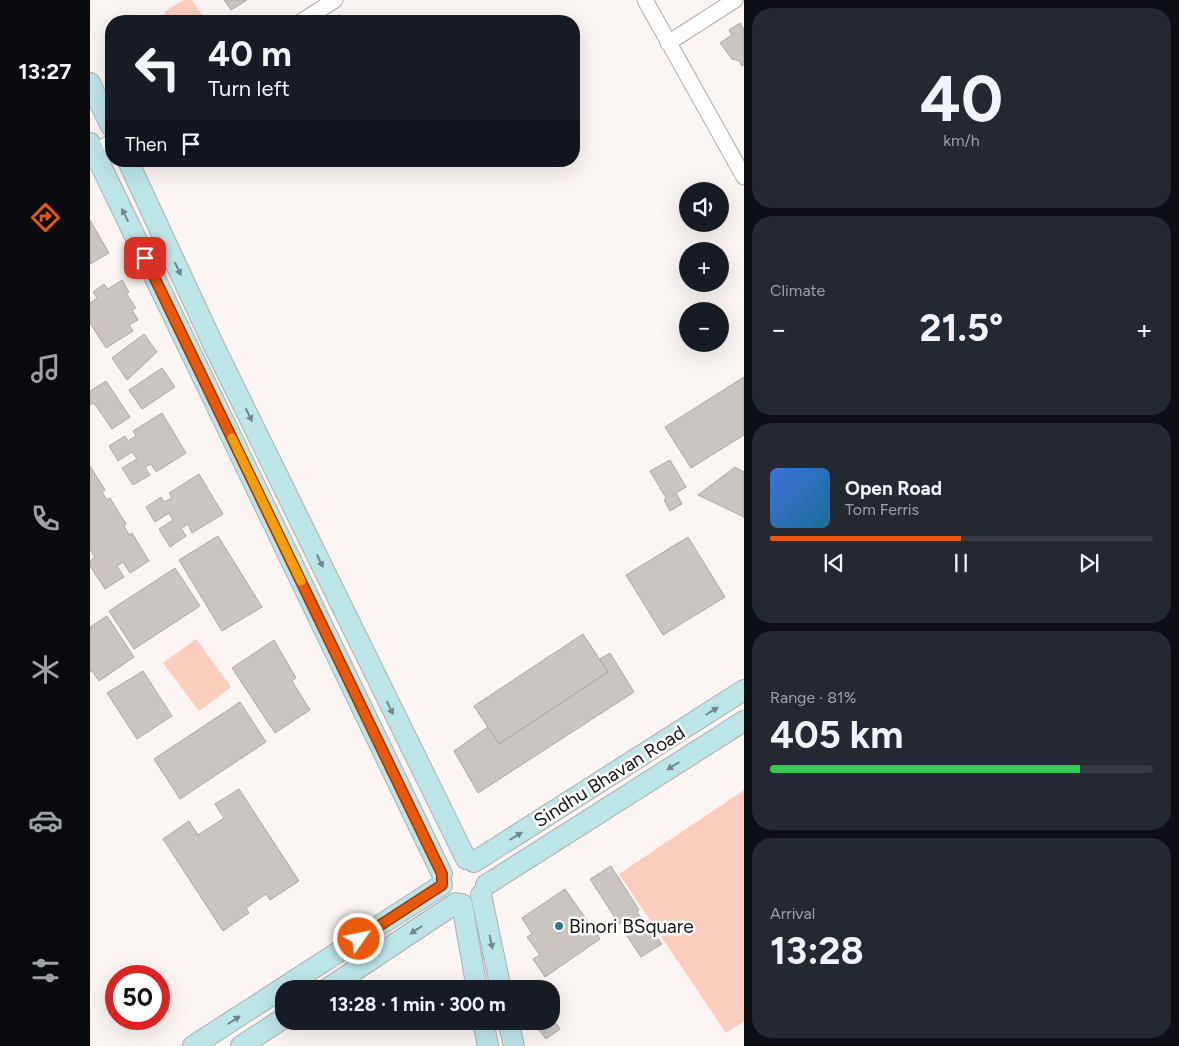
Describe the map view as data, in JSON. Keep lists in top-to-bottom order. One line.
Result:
{"streets":{"street":["Sindhu Bhavan Road"]},"places":["Binori BSquare"],"page":{"tabs":"13:27","tile":[["40","km/h"],"Climate",["Range · 81%","405 km"],["Arrival","13:28"]],"turn":["40 m","Turn left"],"then":"Then","map_buttons":["+","−"],"heat":["−","21.5°","+"],"song":["Open Road","Tom Ferris"],"limit":"50","trip":"13:28 · 1 min · 300 m"}}
